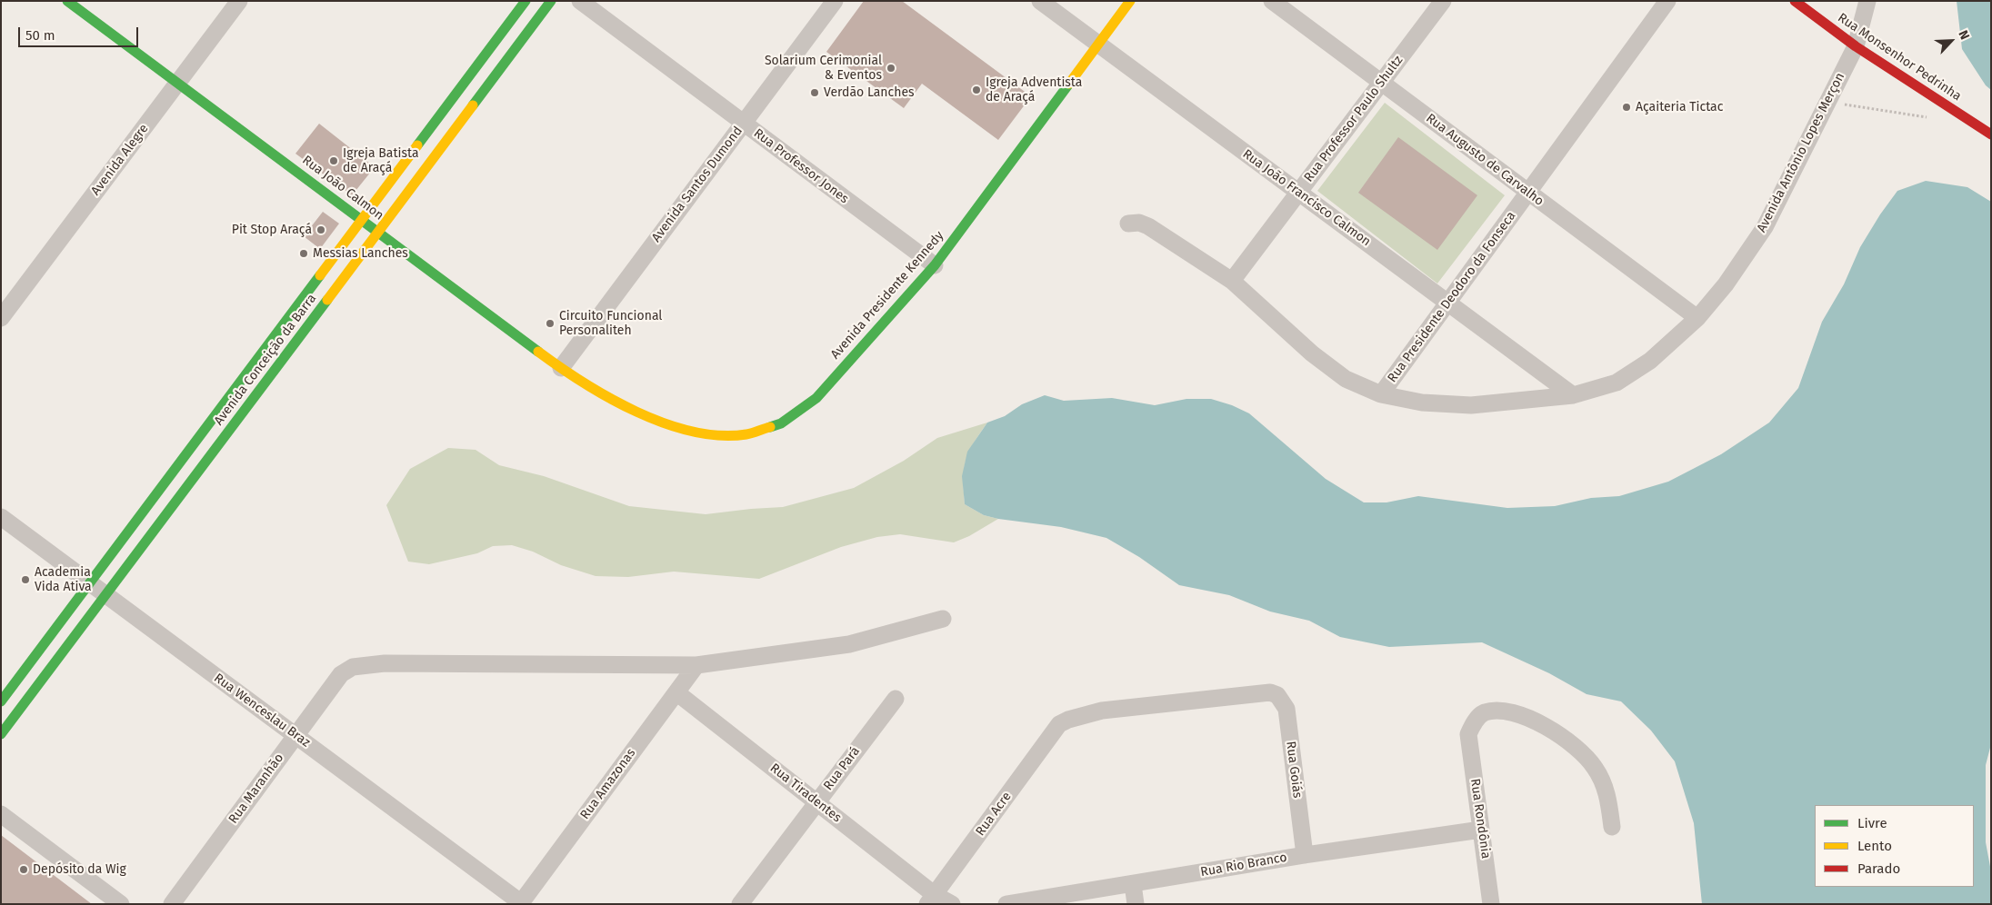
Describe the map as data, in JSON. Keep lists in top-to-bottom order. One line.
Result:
{"streets":{"street":["Rua Monsenhor Pedrinha","Rua Professor Paulo Shultz","Avenida Antônio Lopes Merçon","Avenida Alegre","Rua Augusto de Carvalho","Rua Professor Jones","Avenida Santos Dumond","Rua João Calmon","Rua João Francisco Calmon","Avenida Presidente Kennedy","Rua Presidente Deodoro da Fonseca","Avenida Conceição da Barra","Rua Wenceslau Braz","Rua Pará","Rua Goiás","Rua Amazonas","Rua Maranhão","Rua Tiradentes","Rua Acre","Rua Rondônia","Rua Rio Branco"]},"crossings":[["Rua Monsenhor Pedrinha","Avenida Antônio Lopes Merçon"],["Rua Professor Paulo Shultz","Avenida Antônio Lopes Merçon"],["Rua Professor Paulo Shultz","Rua Augusto de Carvalho"],["Rua Professor Paulo Shultz","Rua João Francisco Calmon"],["Avenida Antônio Lopes Merçon","Rua Augusto de Carvalho"],["Avenida Antônio Lopes Merçon","Rua João Francisco Calmon"],["Avenida Antônio Lopes Merçon","Rua Presidente Deodoro da Fonseca"],["Avenida Alegre","Rua João Calmon"],["Rua Augusto de Carvalho","Rua Presidente Deodoro da Fonseca"],["Rua Professor Jones","Avenida Santos Dumond"],["Rua Professor Jones","Avenida Presidente Kennedy"],["Avenida Santos Dumond","Rua João Calmon"],["Rua João Calmon","Avenida Presidente Kennedy"],["Rua João Calmon","Avenida Conceição da Barra"],["Rua João Francisco Calmon","Avenida Presidente Kennedy"],["Rua João Francisco Calmon","Rua Presidente Deodoro da Fonseca"],["Avenida Conceição da Barra","Rua Wenceslau Braz"],["Rua Wenceslau Braz","Rua Amazonas"],["Rua Wenceslau Braz","Rua Maranhão"],["Rua Pará","Rua Tiradentes"],["Rua Goiás","Rua Acre"],["Rua Goiás","Rua Rio Branco"],["Rua Amazonas","Rua Maranhão"],["Rua Amazonas","Rua Tiradentes"],["Rua Tiradentes","Rua Acre"],["Rua Rondônia","Rua Rio Branco"]],"places":["Solarium Cerimonial & Eventos","Igreja Adventista de Araçá","Verdão Lanches","Açaiteria Tictac","Igreja Batista de Araçá","Pit Stop Araçá","Messias Lanches","Circuito Funcional Personaliteh","Academia Vida Ativa","Depósito da Wig"],"legend":["Livre","Lento","Parado"],"scale_bar":"50 m","north":"top right"}
